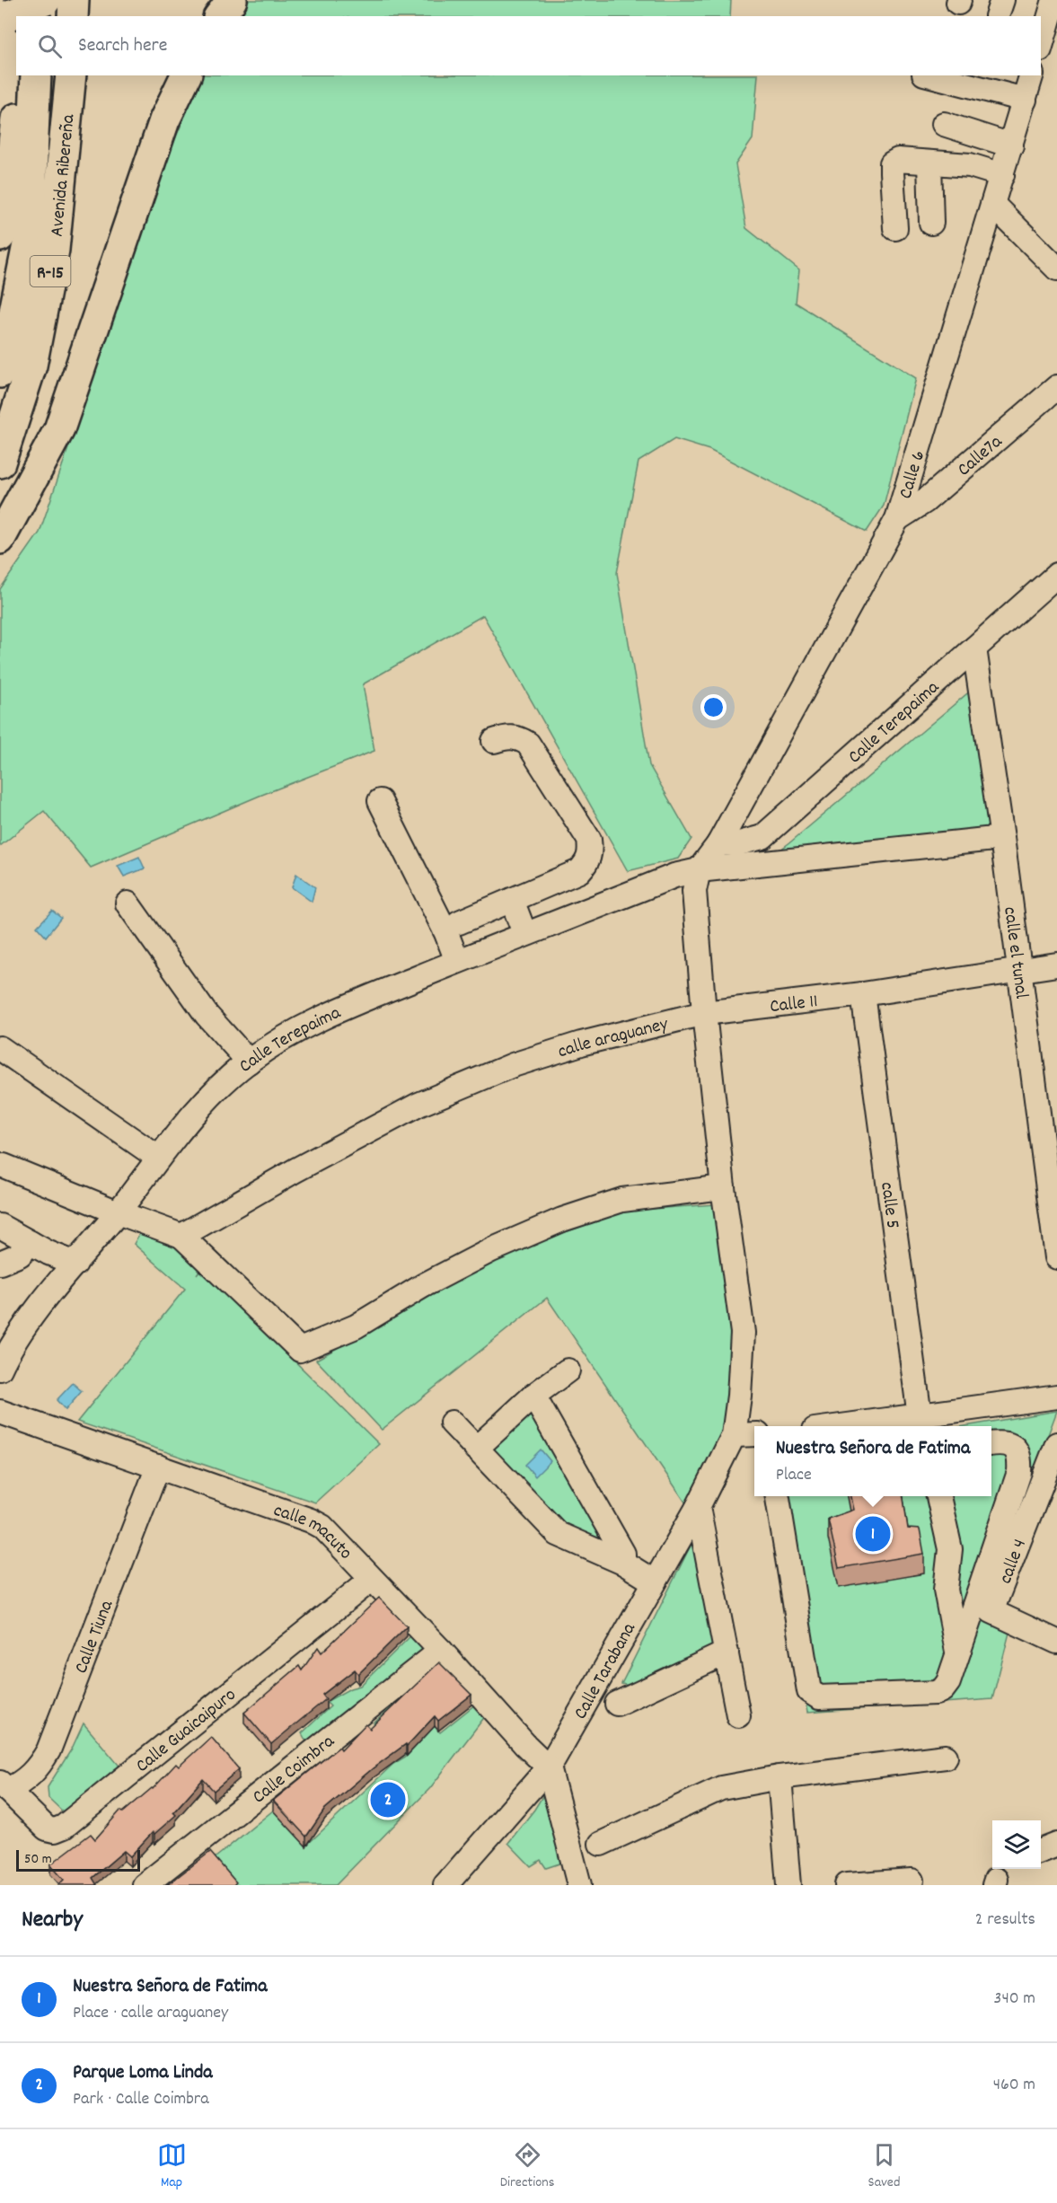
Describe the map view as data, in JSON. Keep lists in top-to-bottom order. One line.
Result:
{"streets":{"main road":["Avenida Ribereña","R-15"],"street":["Calle7a","Calle 6","Calle Terepaima","calle el tunal","Calle 11","calle araguaney","calle 5","calle macuto","calle 4","Calle Tiuna","Calle Tarabana","Calle Guaicaipuro","Calle Coimbra"]},"crossings":[["Calle7a","Calle 6"],["Calle 6","Calle Terepaima"],["Calle Terepaima","calle el tunal"],["calle el tunal","Calle 11"],["Calle 11","calle araguaney"],["Calle 11","calle 5"],["calle macuto","Calle Tiuna"],["calle macuto","Calle Tarabana"],["calle macuto","Calle Guaicaipuro"],["calle macuto","Calle Coimbra"],["Calle Tiuna","Calle Guaicaipuro"]],"scale_bar":"50 m","page":{"search":"Search here","popup":["Nuestra Señora de Fatima","Place"],"pins":["1","2"],"scale":"50 m","heading":["Nearby","2 results"],"list":[{"mark":"1","name":"Nuestra Señora de Fatima","note":"Place · calle araguaney","value":"340 m"},{"mark":"2","name":"Parque Loma Linda","note":"Park · Calle Coimbra","value":"460 m"}],"nav":["Map","Directions","Saved"]}}
